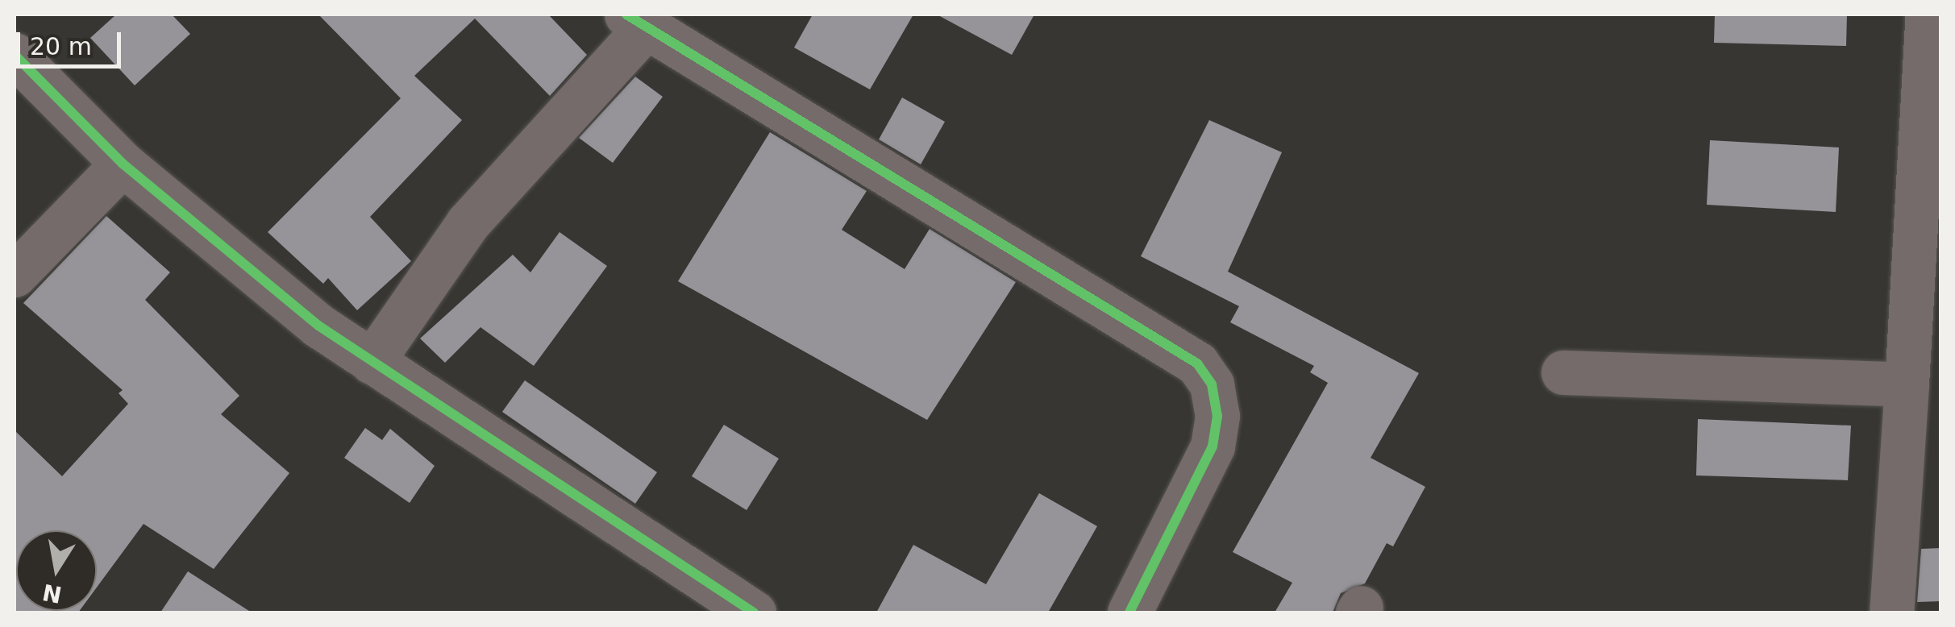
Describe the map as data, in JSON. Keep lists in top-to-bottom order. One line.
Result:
{"scale_bar":"20 m","north":"bottom"}
